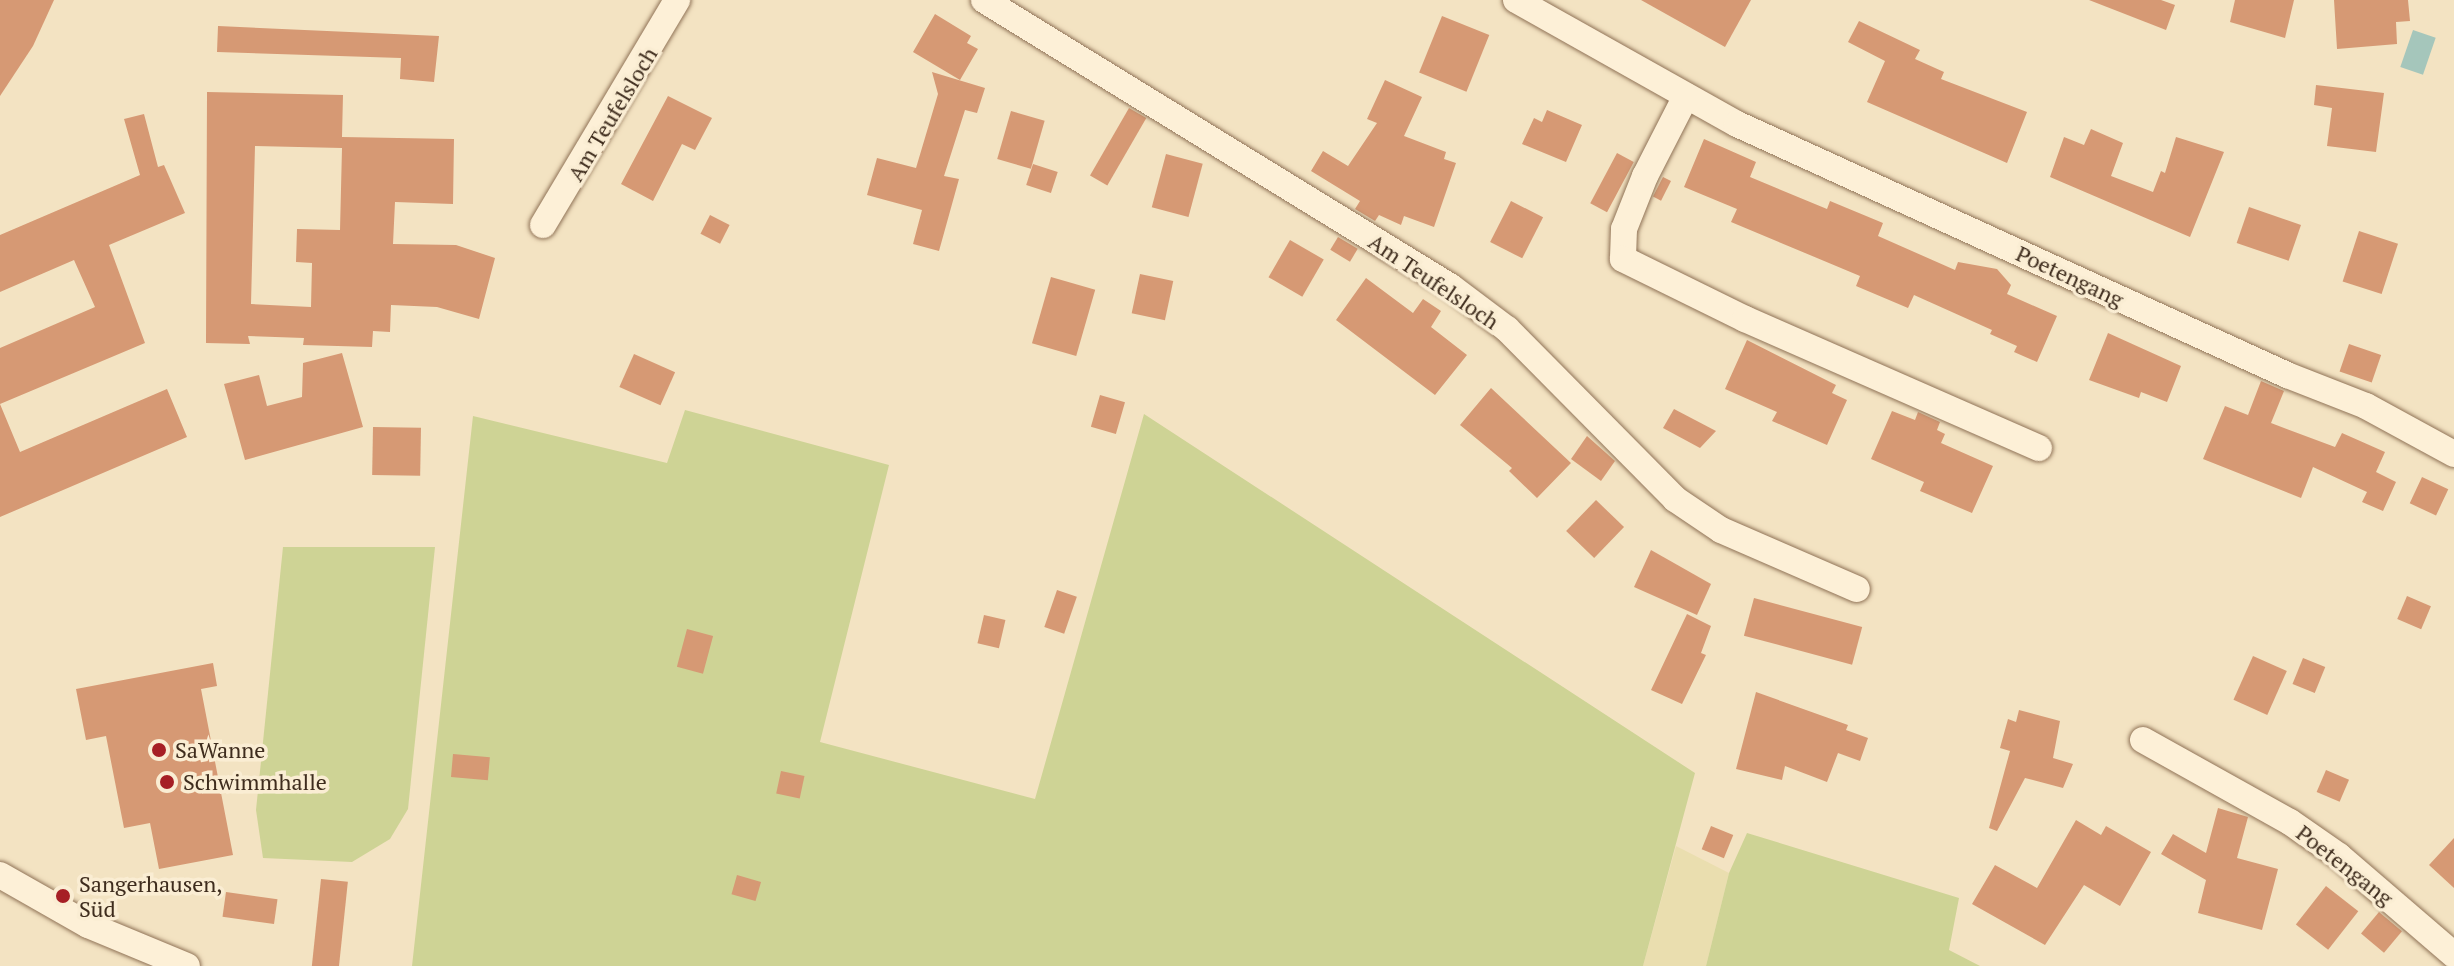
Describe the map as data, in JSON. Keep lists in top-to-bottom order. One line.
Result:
{"streets":{"street":["Am Teufelsloch","Poetengang"]},"places":["SaWanne","Schwimmhalle","Sangerhausen, Süd"]}
